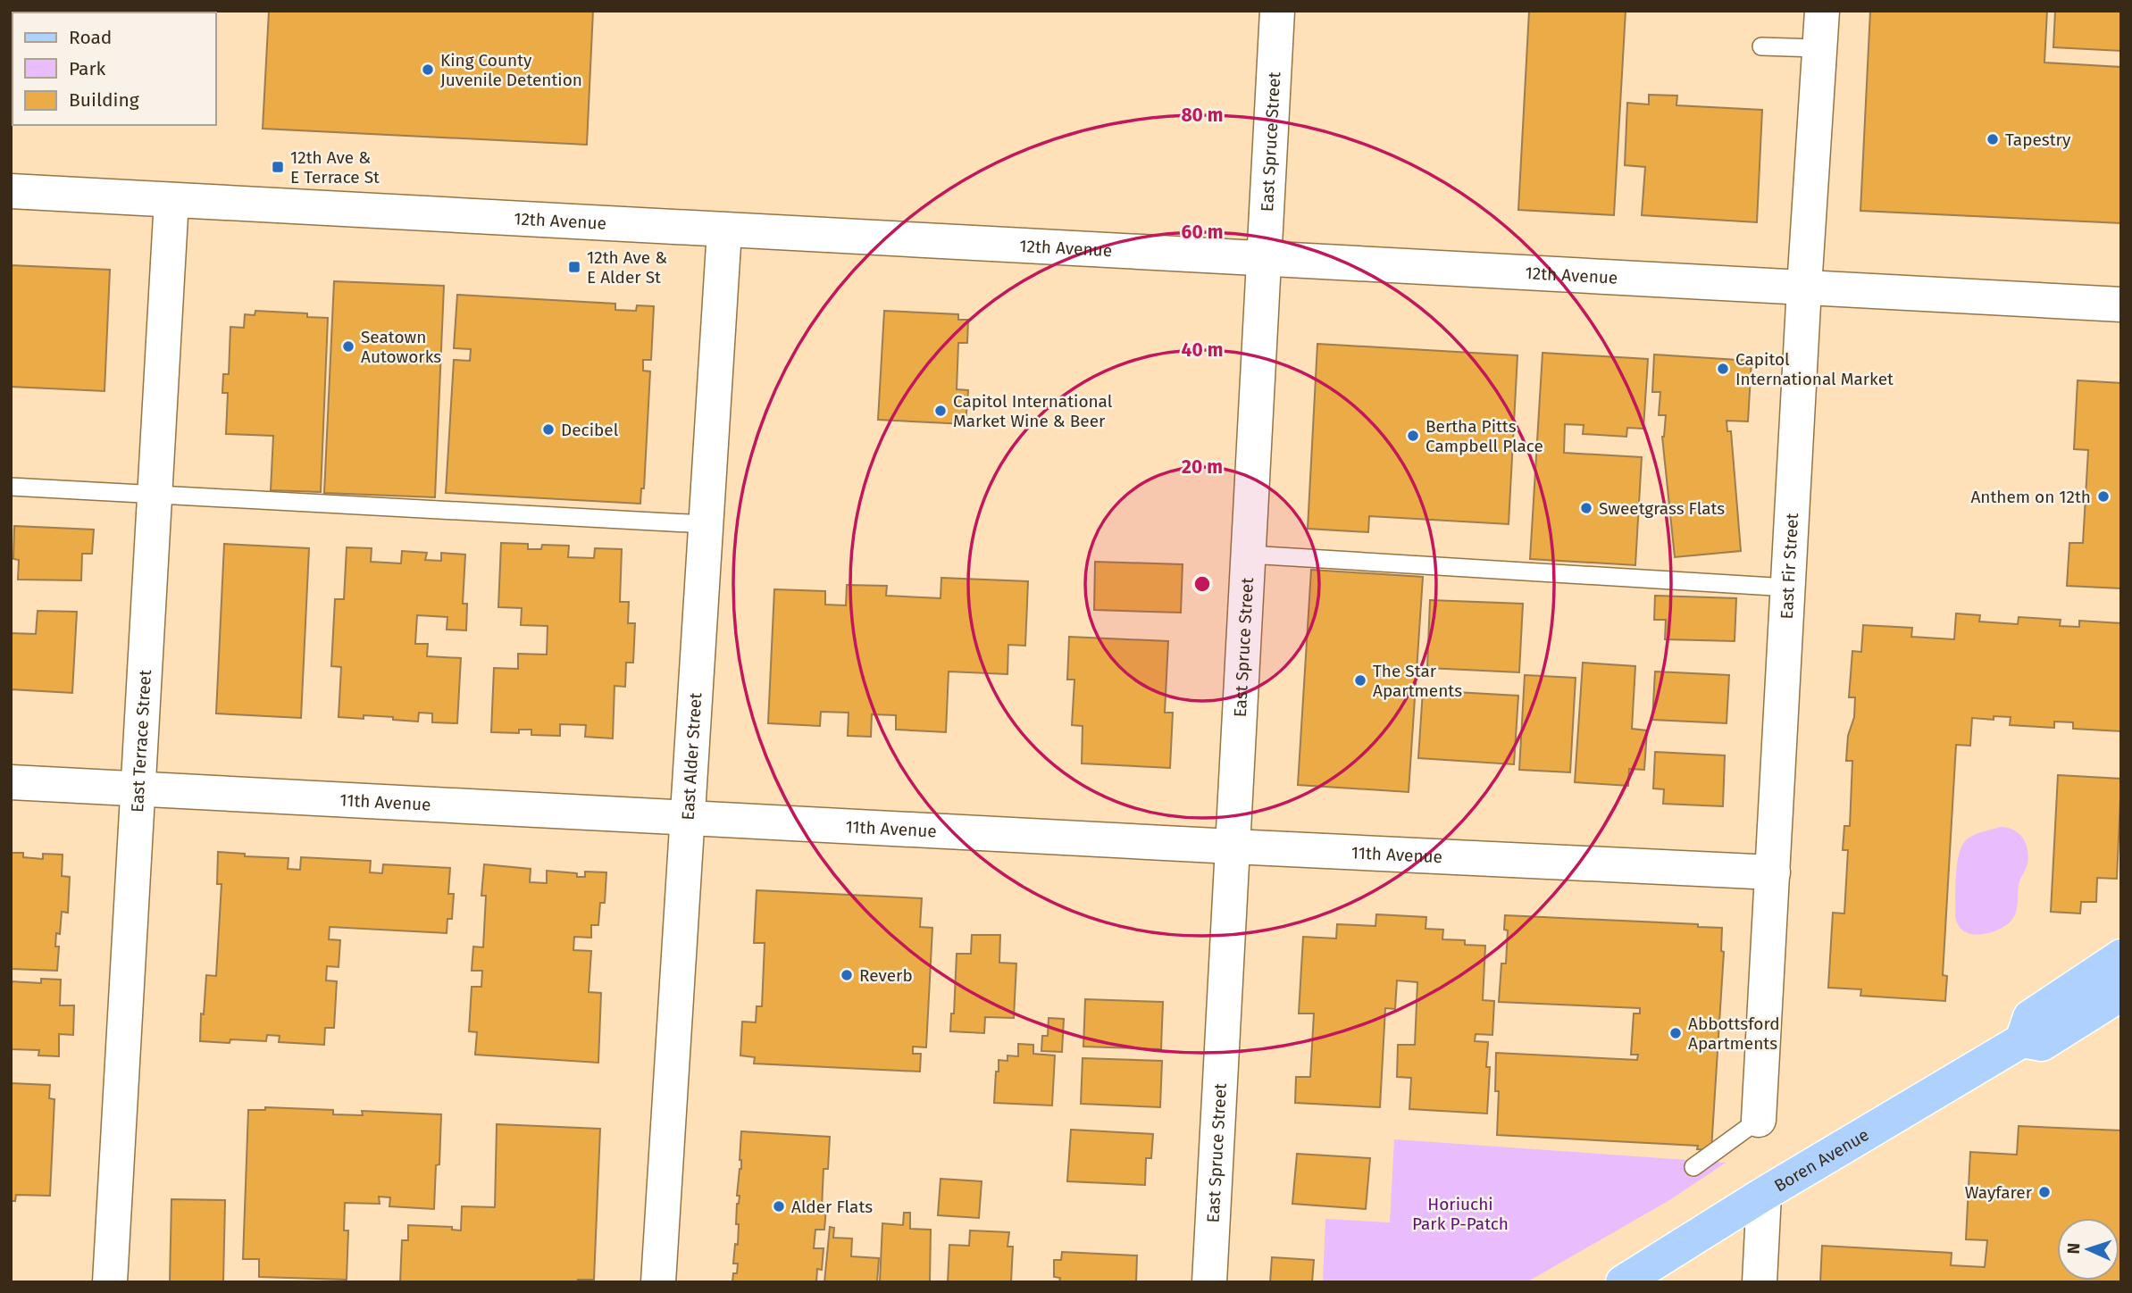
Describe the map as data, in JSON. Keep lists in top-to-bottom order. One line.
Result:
{"streets":{"main road":["Boren Avenue"],"street":["East Spruce Street","12th Avenue","East Fir Street","East Terrace Street","East Alder Street","11th Avenue"]},"crossings":[["East Spruce Street","12th Avenue"],["East Spruce Street","11th Avenue"],["12th Avenue","East Fir Street"],["12th Avenue","East Terrace Street"],["12th Avenue","East Alder Street"],["East Fir Street","11th Avenue"],["East Terrace Street","11th Avenue"],["East Alder Street","11th Avenue"]],"parks":["Horiuchi Park P-Patch"],"places":{"other":["King County Juvenile Detention","Tapestry","Seatown Autoworks","Capitol International Market","Capitol International Market Wine & Beer","Decibel","Bertha Pitts Campbell Place","Anthem on 12th","Sweetgrass Flats","The Star Apartments","Reverb","Abbottsford Apartments","Wayfarer","Alder Flats"],"transit":["12th Ave & E Terrace St","12th Ave & E Alder St"]},"legend":["Road","Park","Building"],"north":"left","rings":["80 m","60 m","40 m","20 m"]}
